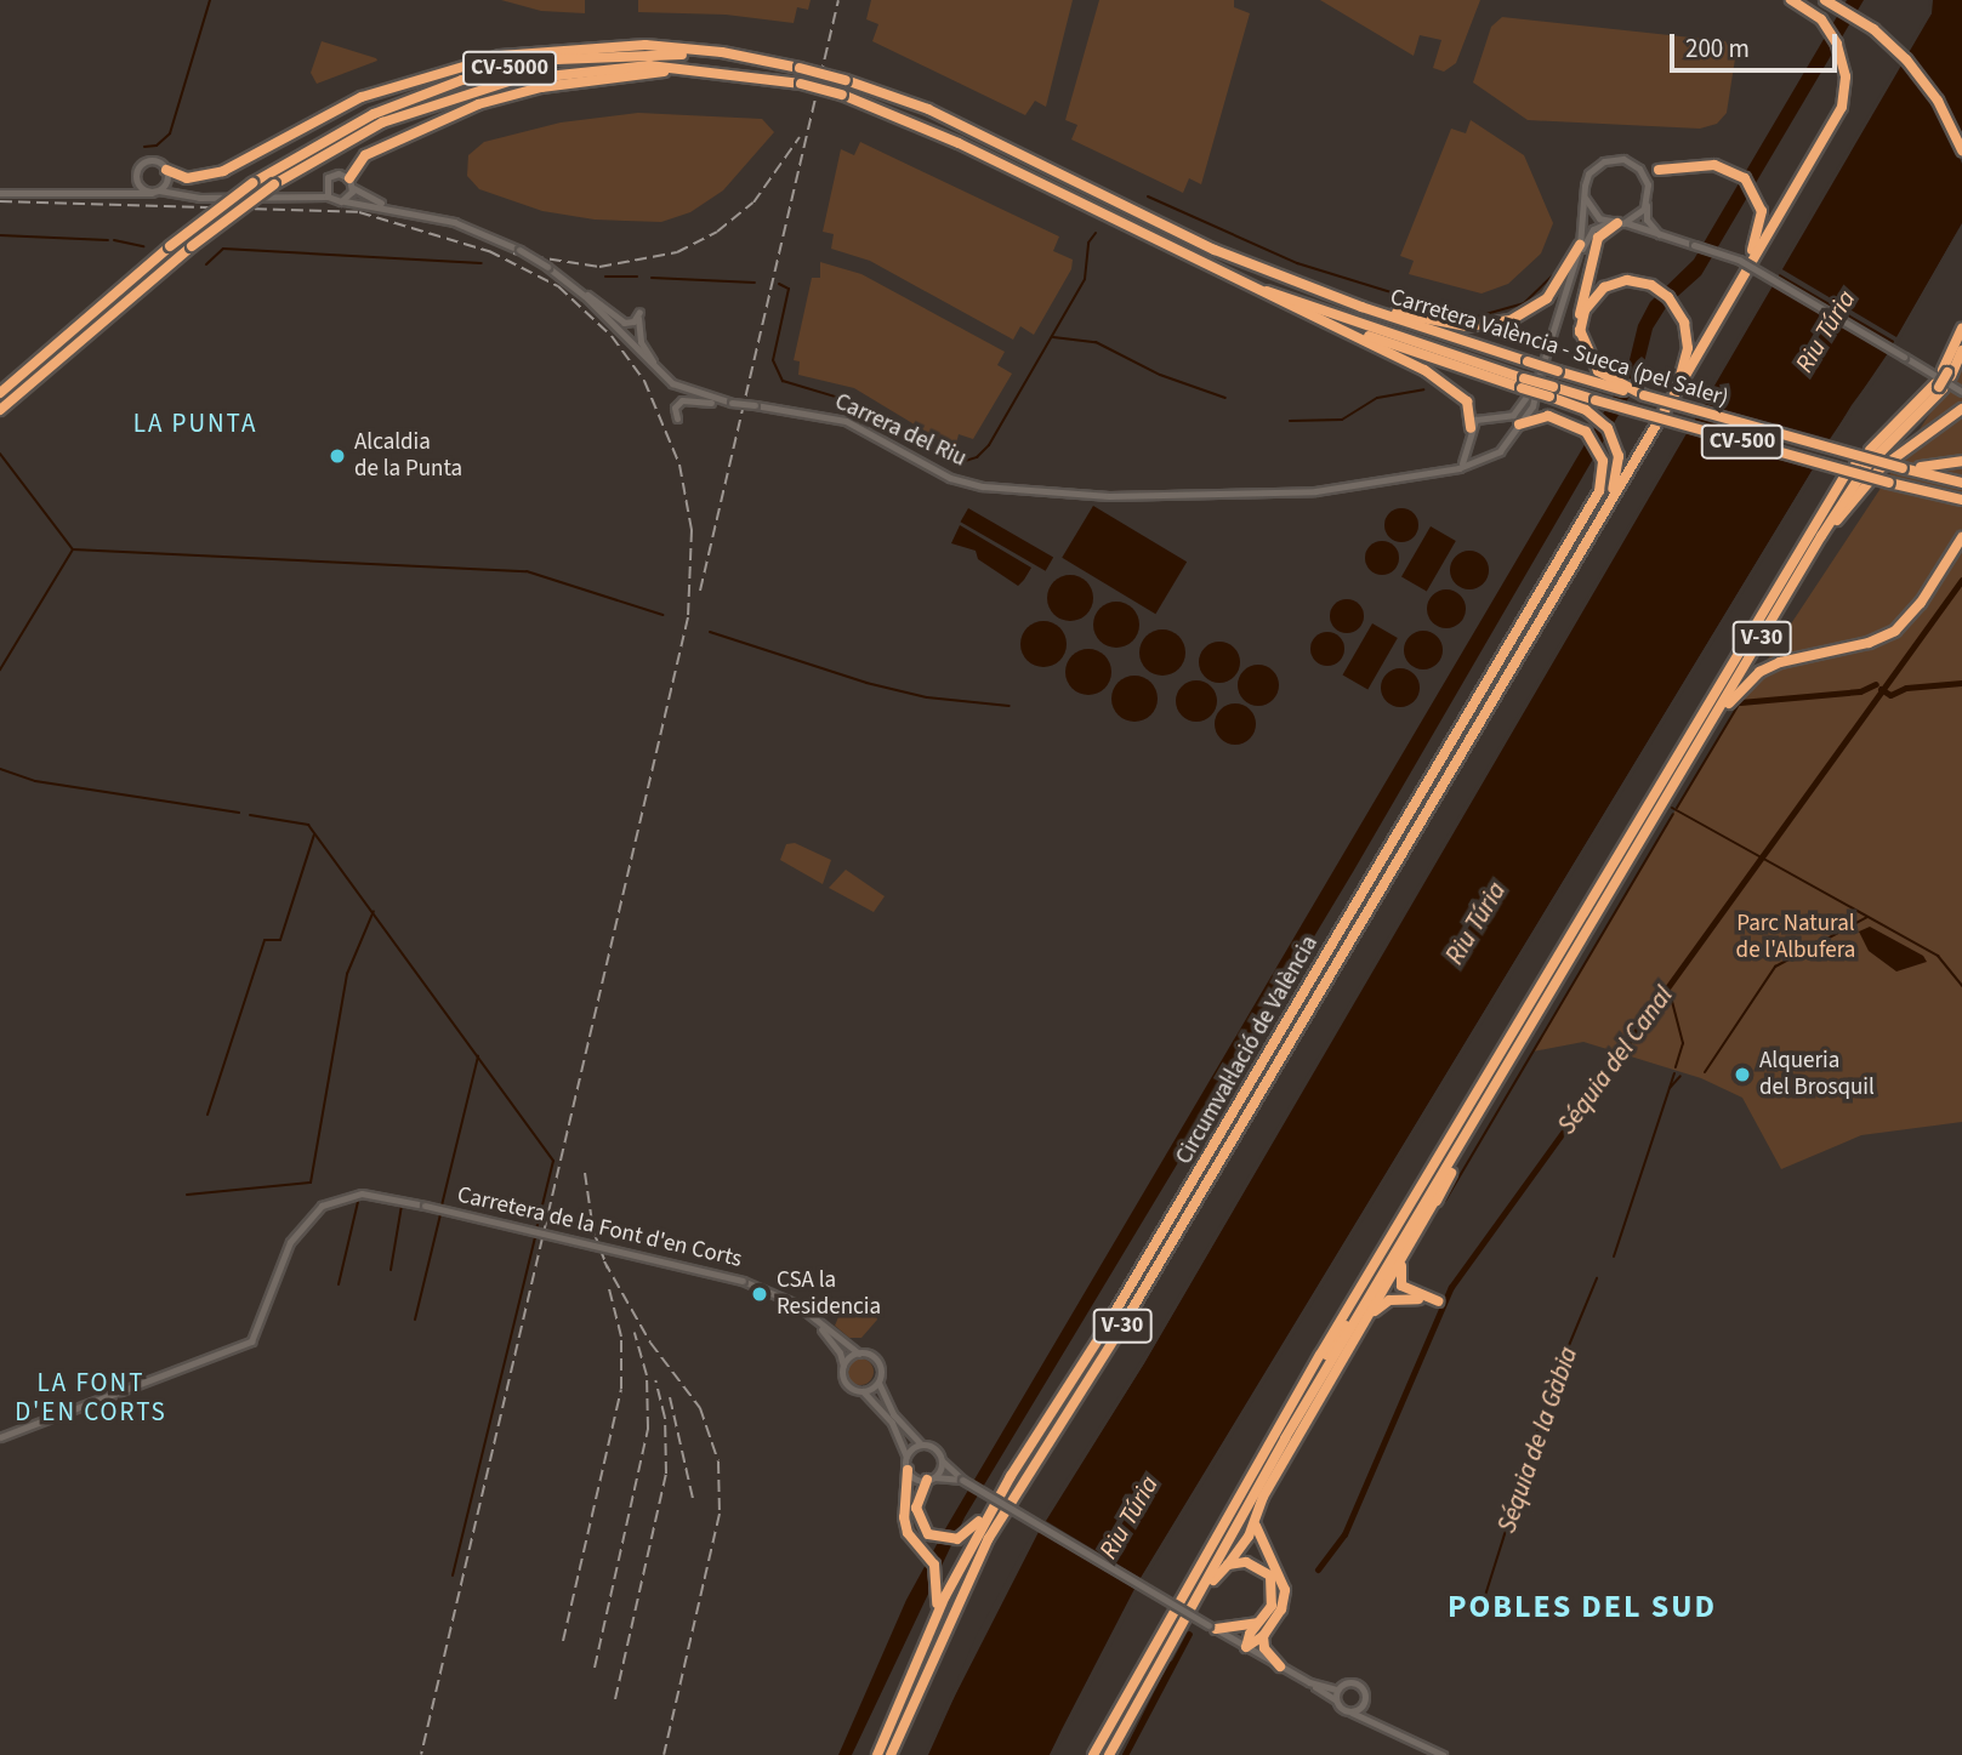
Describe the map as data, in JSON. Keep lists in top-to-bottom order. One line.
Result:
{"streets":{"highway":["CV-5000","Carretera València - Sueca (pel Saler)","CV-500","V-30","Circumval·lació de València"],"street":["Carrera del Riu","Carretera de la Font d'en Corts"]},"crossings":[["CV-5000","Carretera València - Sueca (pel Saler)"]],"districts":["LA PUNTA","LA FONT D'EN CORTS","POBLES DEL SUD"],"water":["Riu Túria","Séquia del Canal","Séquia de la Gàbia"],"parks":["Parc Natural de l'Albufera"],"places":["Alcaldia de la Punta","Alqueria del Brosquil","CSA la Residencia"],"scale_bar":"200 m"}
